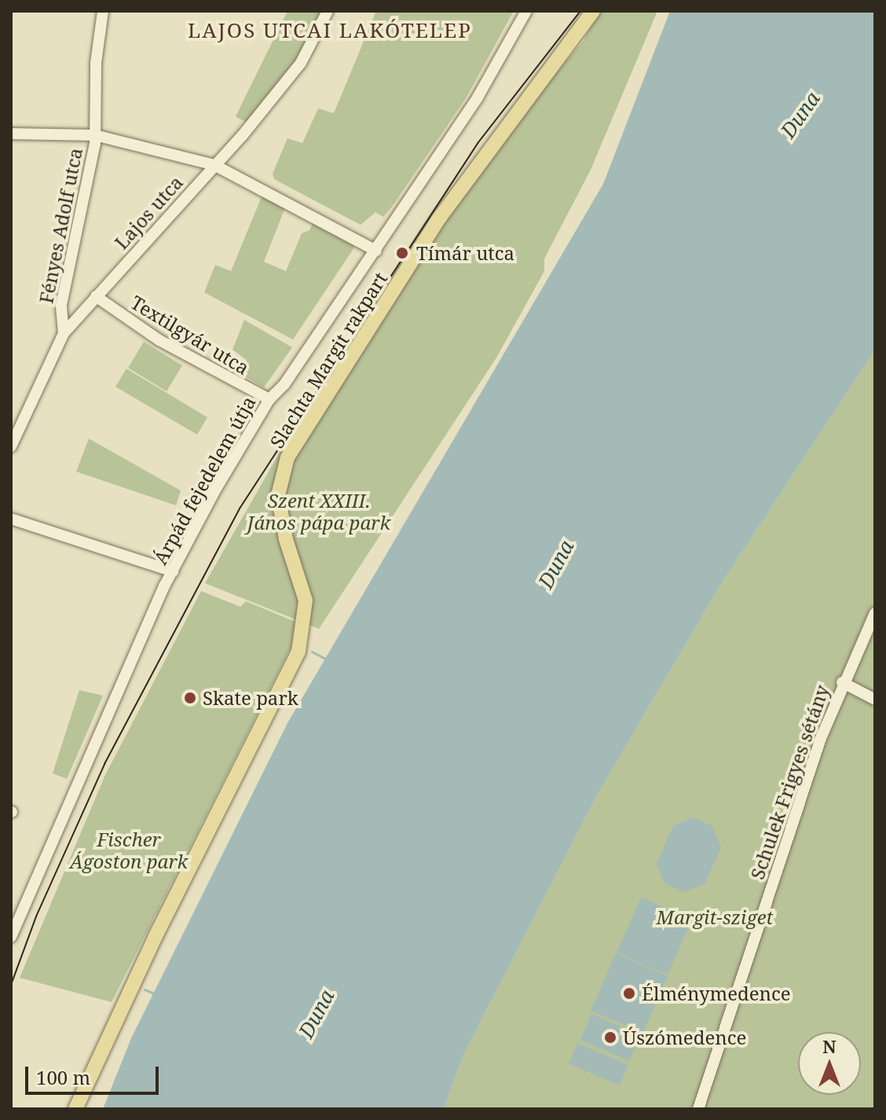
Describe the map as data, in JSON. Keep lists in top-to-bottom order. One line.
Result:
{"streets":{"main road":["Slachta Margit rakpart"],"street":["Lajos utca","Fényes Adolf utca","Textilgyár utca","Árpád fejedelem útja","Schulek Frigyes sétány"]},"crossings":[["Lajos utca","Fényes Adolf utca"],["Lajos utca","Textilgyár utca"],["Textilgyár utca","Árpád fejedelem útja"]],"districts":["LAJOS UTCAI LAKÓTELEP"],"water":["Duna"],"parks":["Szent XXIII. János pápa park","Fischer Ágoston park","Margit-sziget"],"places":["Tímár utca","Skate park","Élménymedence","Úszómedence"],"scale_bar":"100 m","north":"top"}
